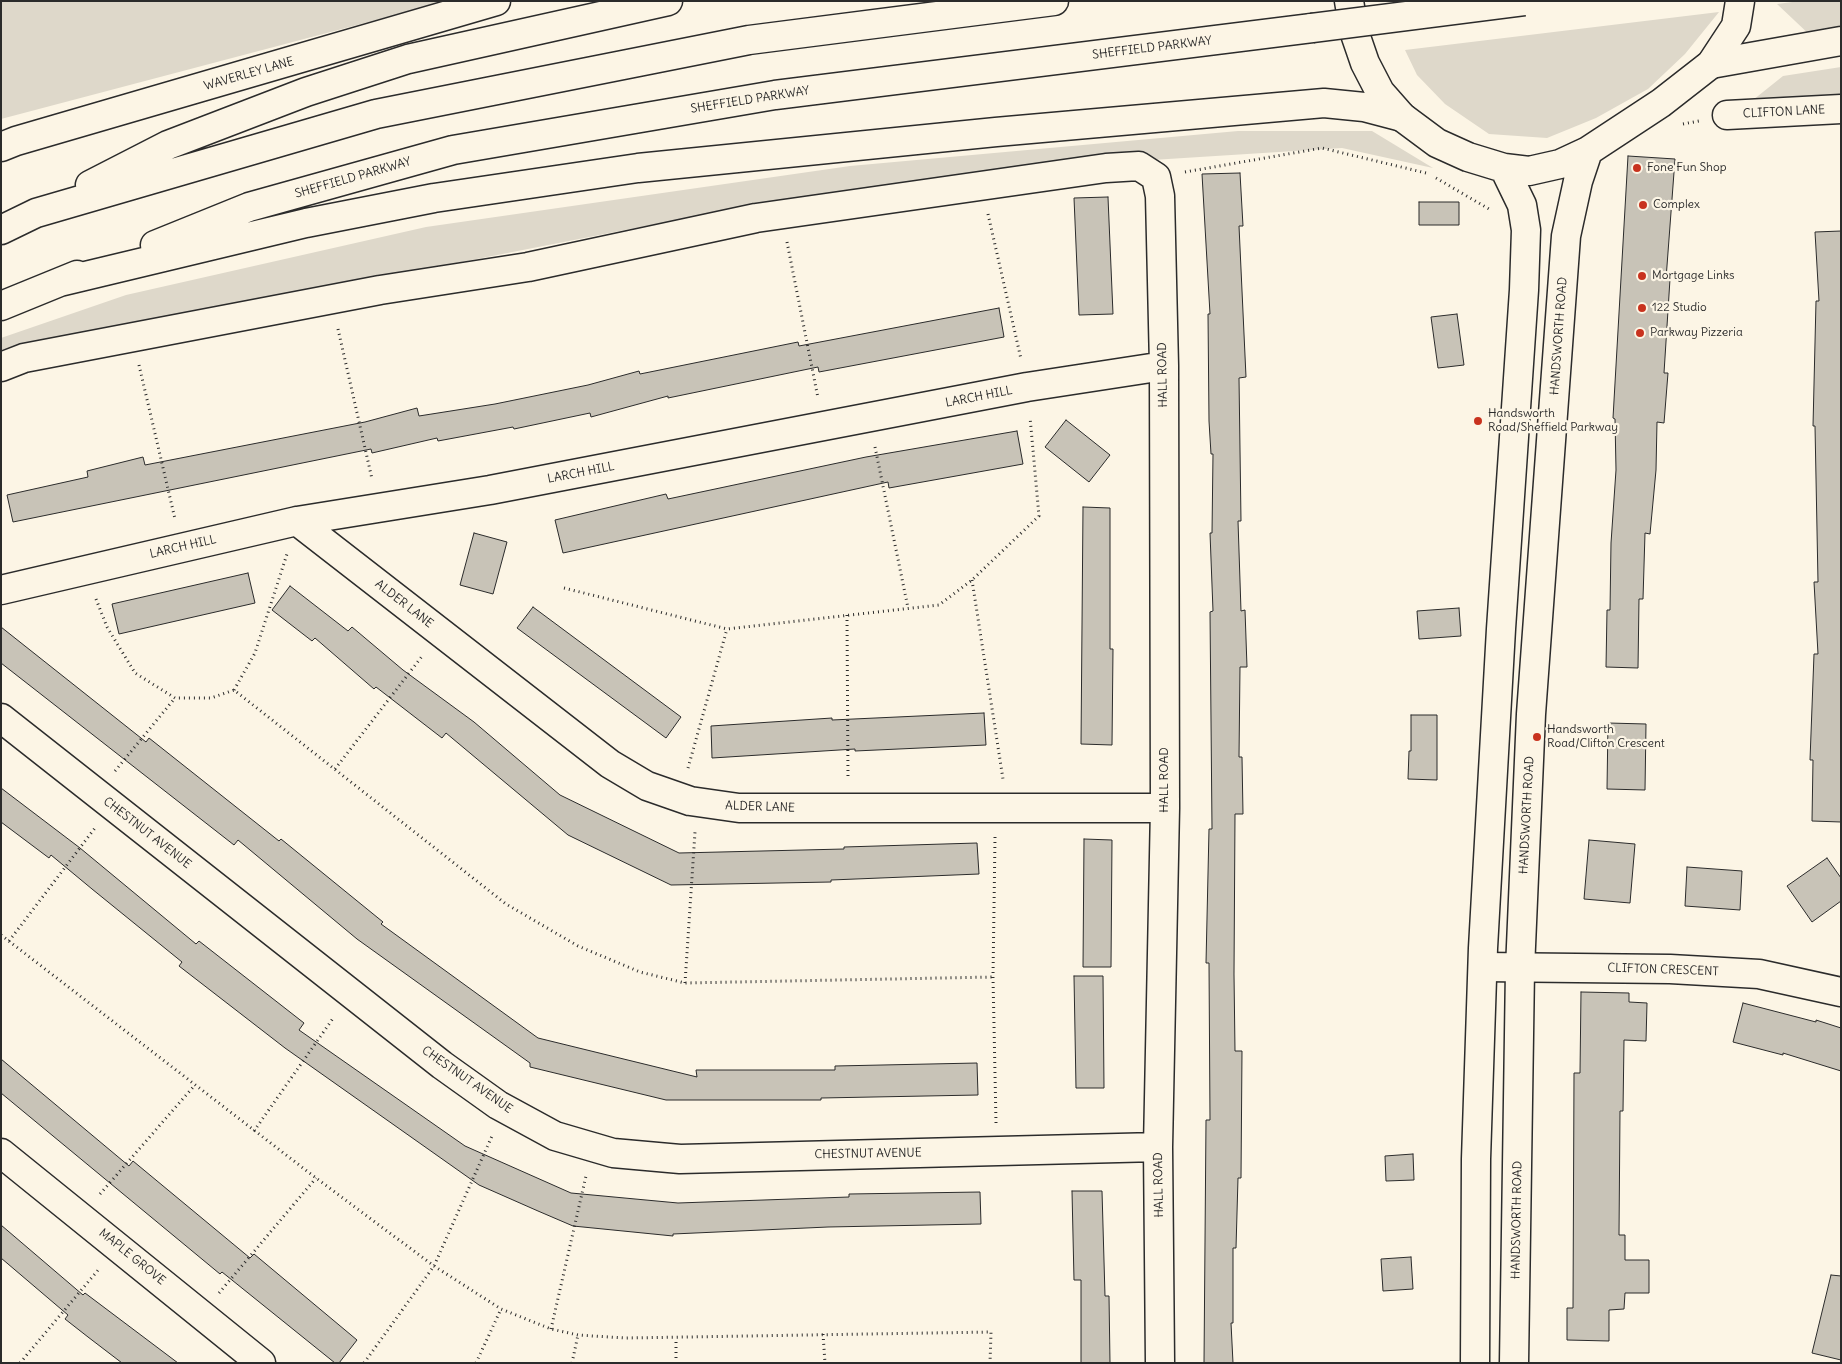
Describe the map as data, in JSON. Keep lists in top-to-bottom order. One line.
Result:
{"streets":{"main road":["SHEFFIELD PARKWAY","WAVERLEY LANE","CLIFTON LANE","HANDSWORTH ROAD","HALL ROAD","LARCH HILL","ALDER LANE","CHESTNUT AVENUE","CLIFTON CRESCENT","MAPLE GROVE"]},"crossings":[["HANDSWORTH ROAD","CLIFTON CRESCENT"],["HALL ROAD","LARCH HILL"],["HALL ROAD","ALDER LANE"],["HALL ROAD","CHESTNUT AVENUE"],["LARCH HILL","ALDER LANE"]],"places":["Fone Fun Shop","Complex","Mortgage Links","122 Studio","Parkway Pizzeria","Handsworth Road/Sheffield Parkway","Handsworth Road/Clifton Crescent"]}
